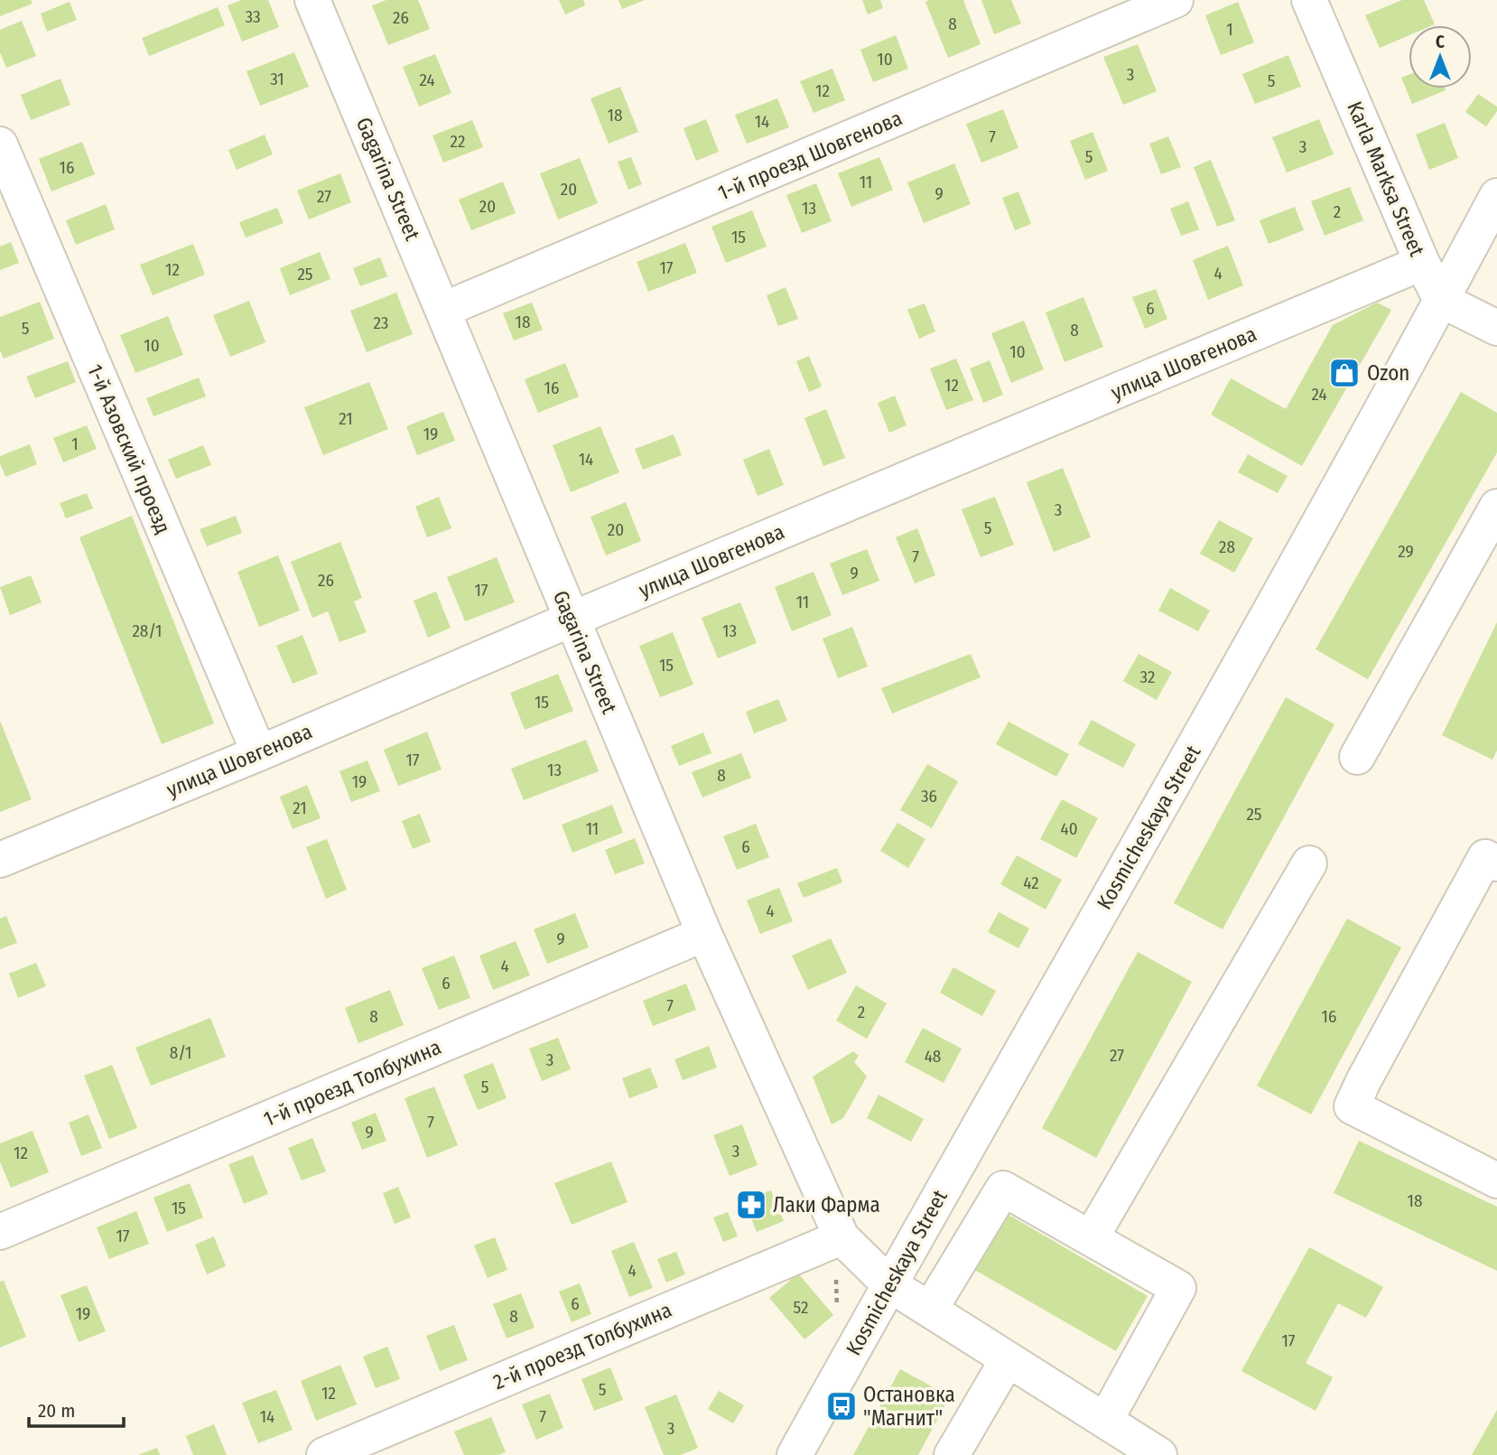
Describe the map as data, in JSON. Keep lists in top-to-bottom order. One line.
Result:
{"streets":{"street":["1-й проезд Шовгенова","Gagarina Street","Karla Marksa Street","улица Шовгенова","1-й Азовский проезд","Kosmicheskaya Street","1-й проезд Толбухина","2-й проезд Толбухина"]},"crossings":[["1-й проезд Шовгенова","Gagarina Street"],["Gagarina Street","улица Шовгенова"],["Gagarina Street","Kosmicheskaya Street"],["Gagarina Street","1-й проезд Толбухина"],["Gagarina Street","2-й проезд Толбухина"],["Karla Marksa Street","улица Шовгенова"],["Karla Marksa Street","Kosmicheskaya Street"],["улица Шовгенова","1-й Азовский проезд"]],"places":{"shop":["Ozon"],"pharmacy":["Лаки Фарма"],"bus stop":["Остановка \"Магнит\""]},"house_numbers":["33","26","8","1","10","3","31","24","5","12","18","14","7","22","3","5","16","11","20","9","27","20","13","2","15","17","12","4","25","6","18","23","5","8","10","10","12","16","24","21","19","1","14","3","5","20","28","29","7","9","26","17","11","28/1","13","15","32","15","17","13","8","19","36","21","25","11","40","6","42","4","9","4","6","7","2","8","16","8/1","27","48","3","5","7","9","3","12","18","15","17","4","6","52","19","8","17","5","12","14","7","3"],"scale_bar":"20 m","north":"top"}
